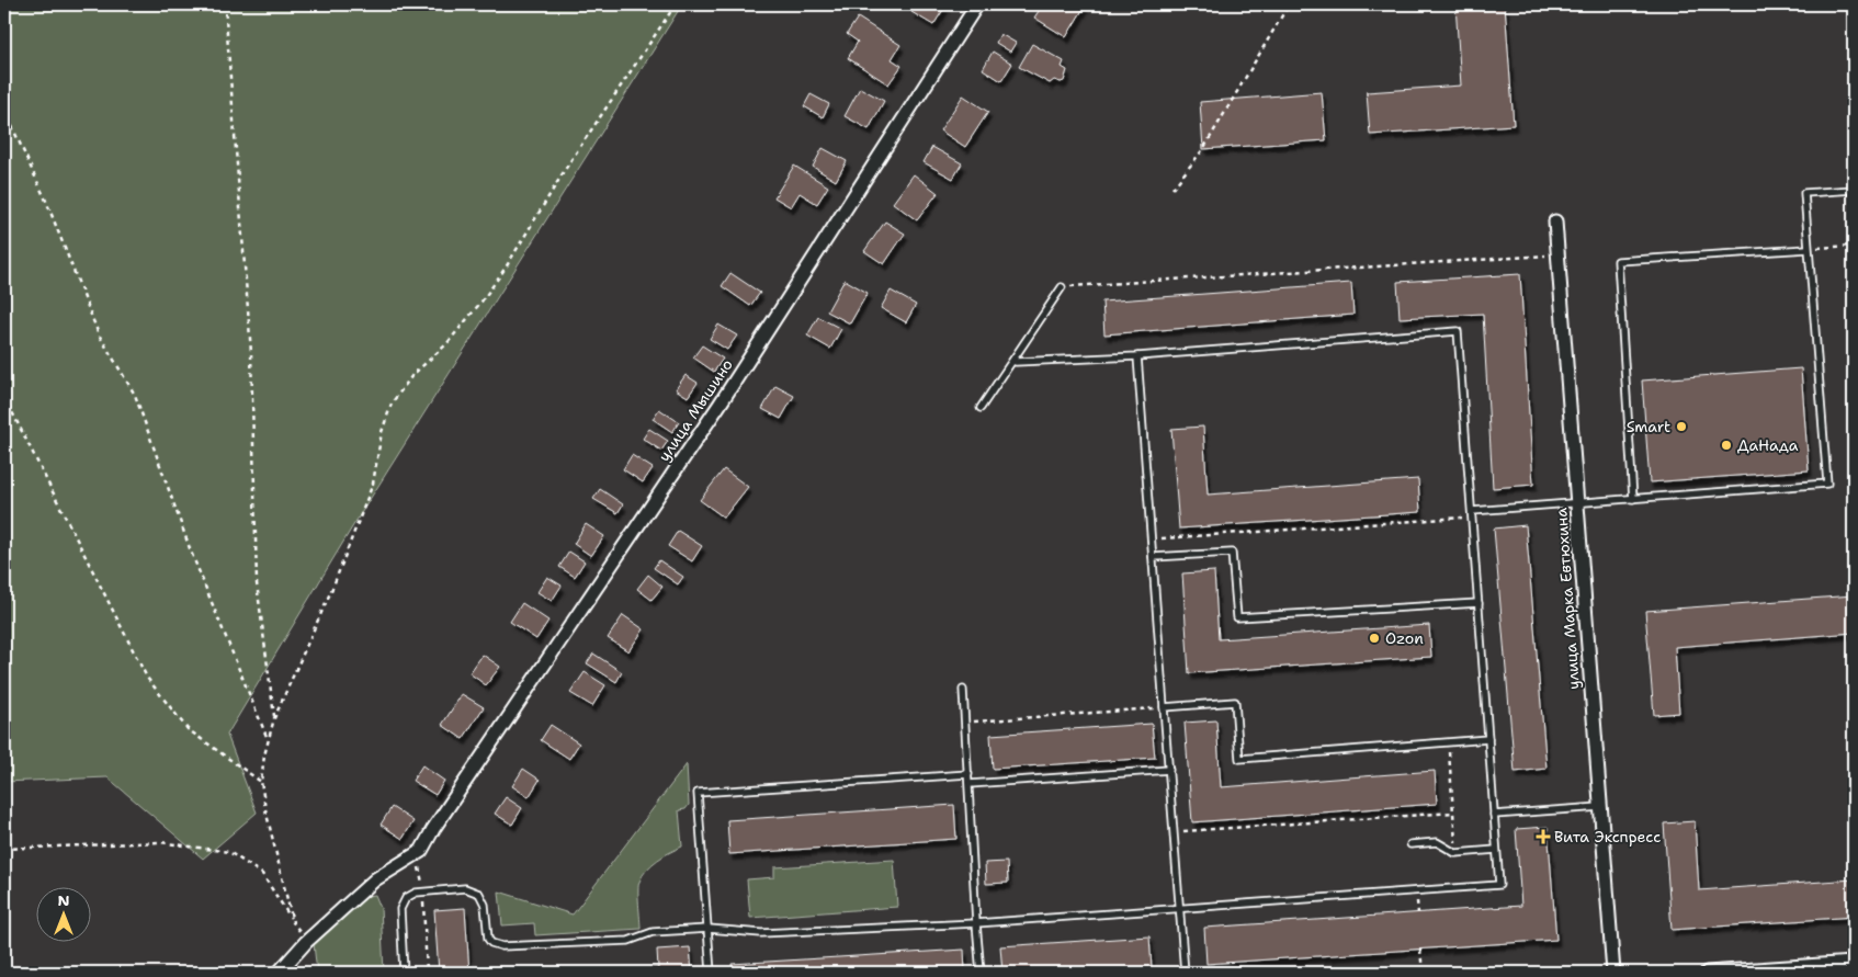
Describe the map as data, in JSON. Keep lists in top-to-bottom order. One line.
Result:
{"streets":{"street":["улица Мышино","улица Марка Евтюхина"]},"places":{"other":["Smart","ДаНада","Ozon"],"health":["Вита Экспресс"]},"north":"top"}
